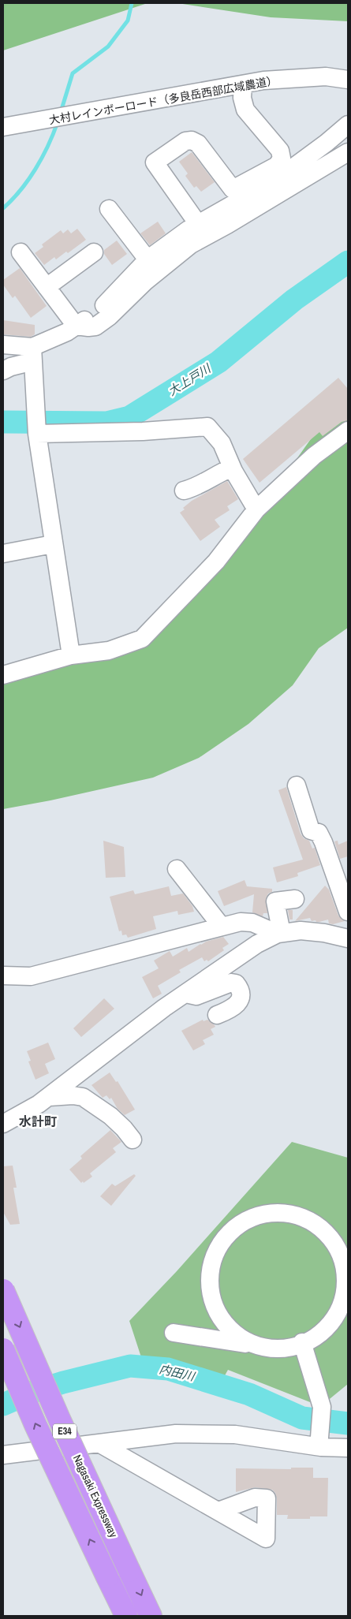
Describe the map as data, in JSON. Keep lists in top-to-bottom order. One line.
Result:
{"streets":{"highway":["E34","Nagasaki Expressway"],"street":["大村レインボーロード（多良岳西部広域農道）"]},"districts":["水計町"],"water":["大上戸川","内田川"]}
